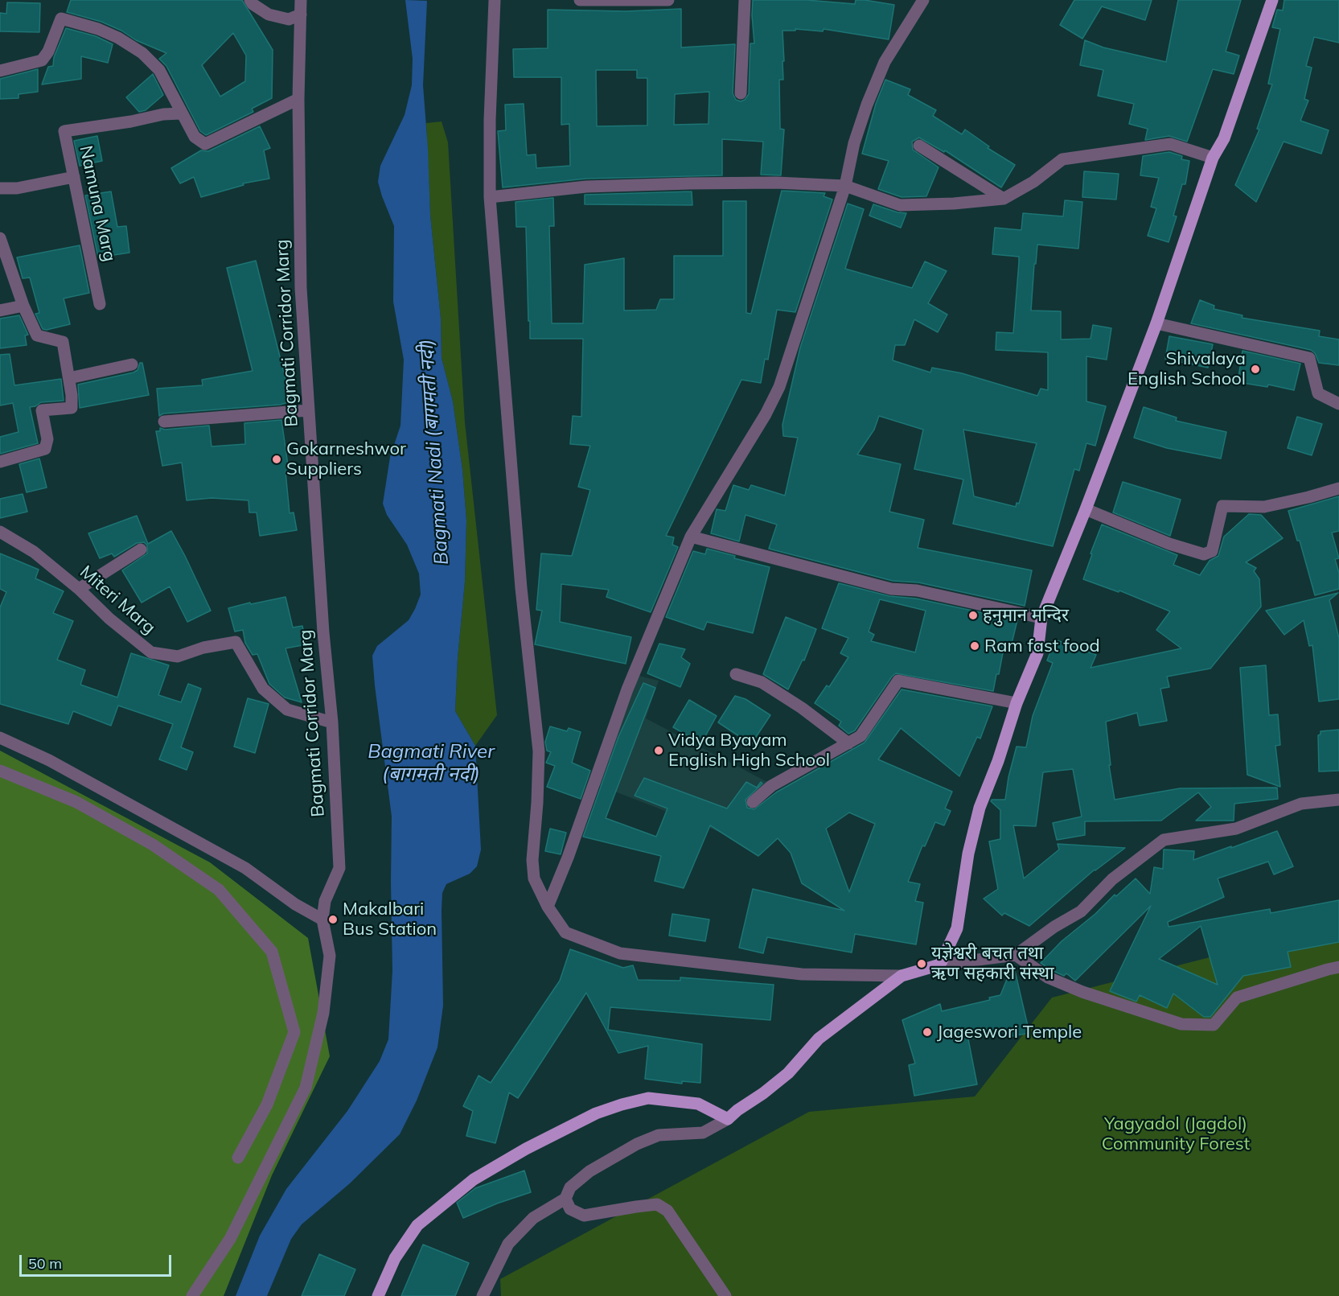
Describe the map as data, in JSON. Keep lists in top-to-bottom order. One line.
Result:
{"streets":{"street":["Namuna Marg","Bagmati Corridor Marg","Miteri Marg"]},"crossings":[["Bagmati Corridor Marg","Miteri Marg"]],"water":["Bagmati Nadi (बागमती नदी)","Bagmati River (बागमती नदी)"],"parks":["Yagyadol (Jagdol) Community Forest"],"places":["Shivalaya English School","Gokarneshwor Suppliers","हनुमान मन्दिर","Ram fast food","Vidya Byayam English High School","Makalbari Bus Station","यज्ञेश्वरी बचत तथा ऋण सहकारी संस्था","Jageswori Temple"],"scale_bar":"50 m"}
